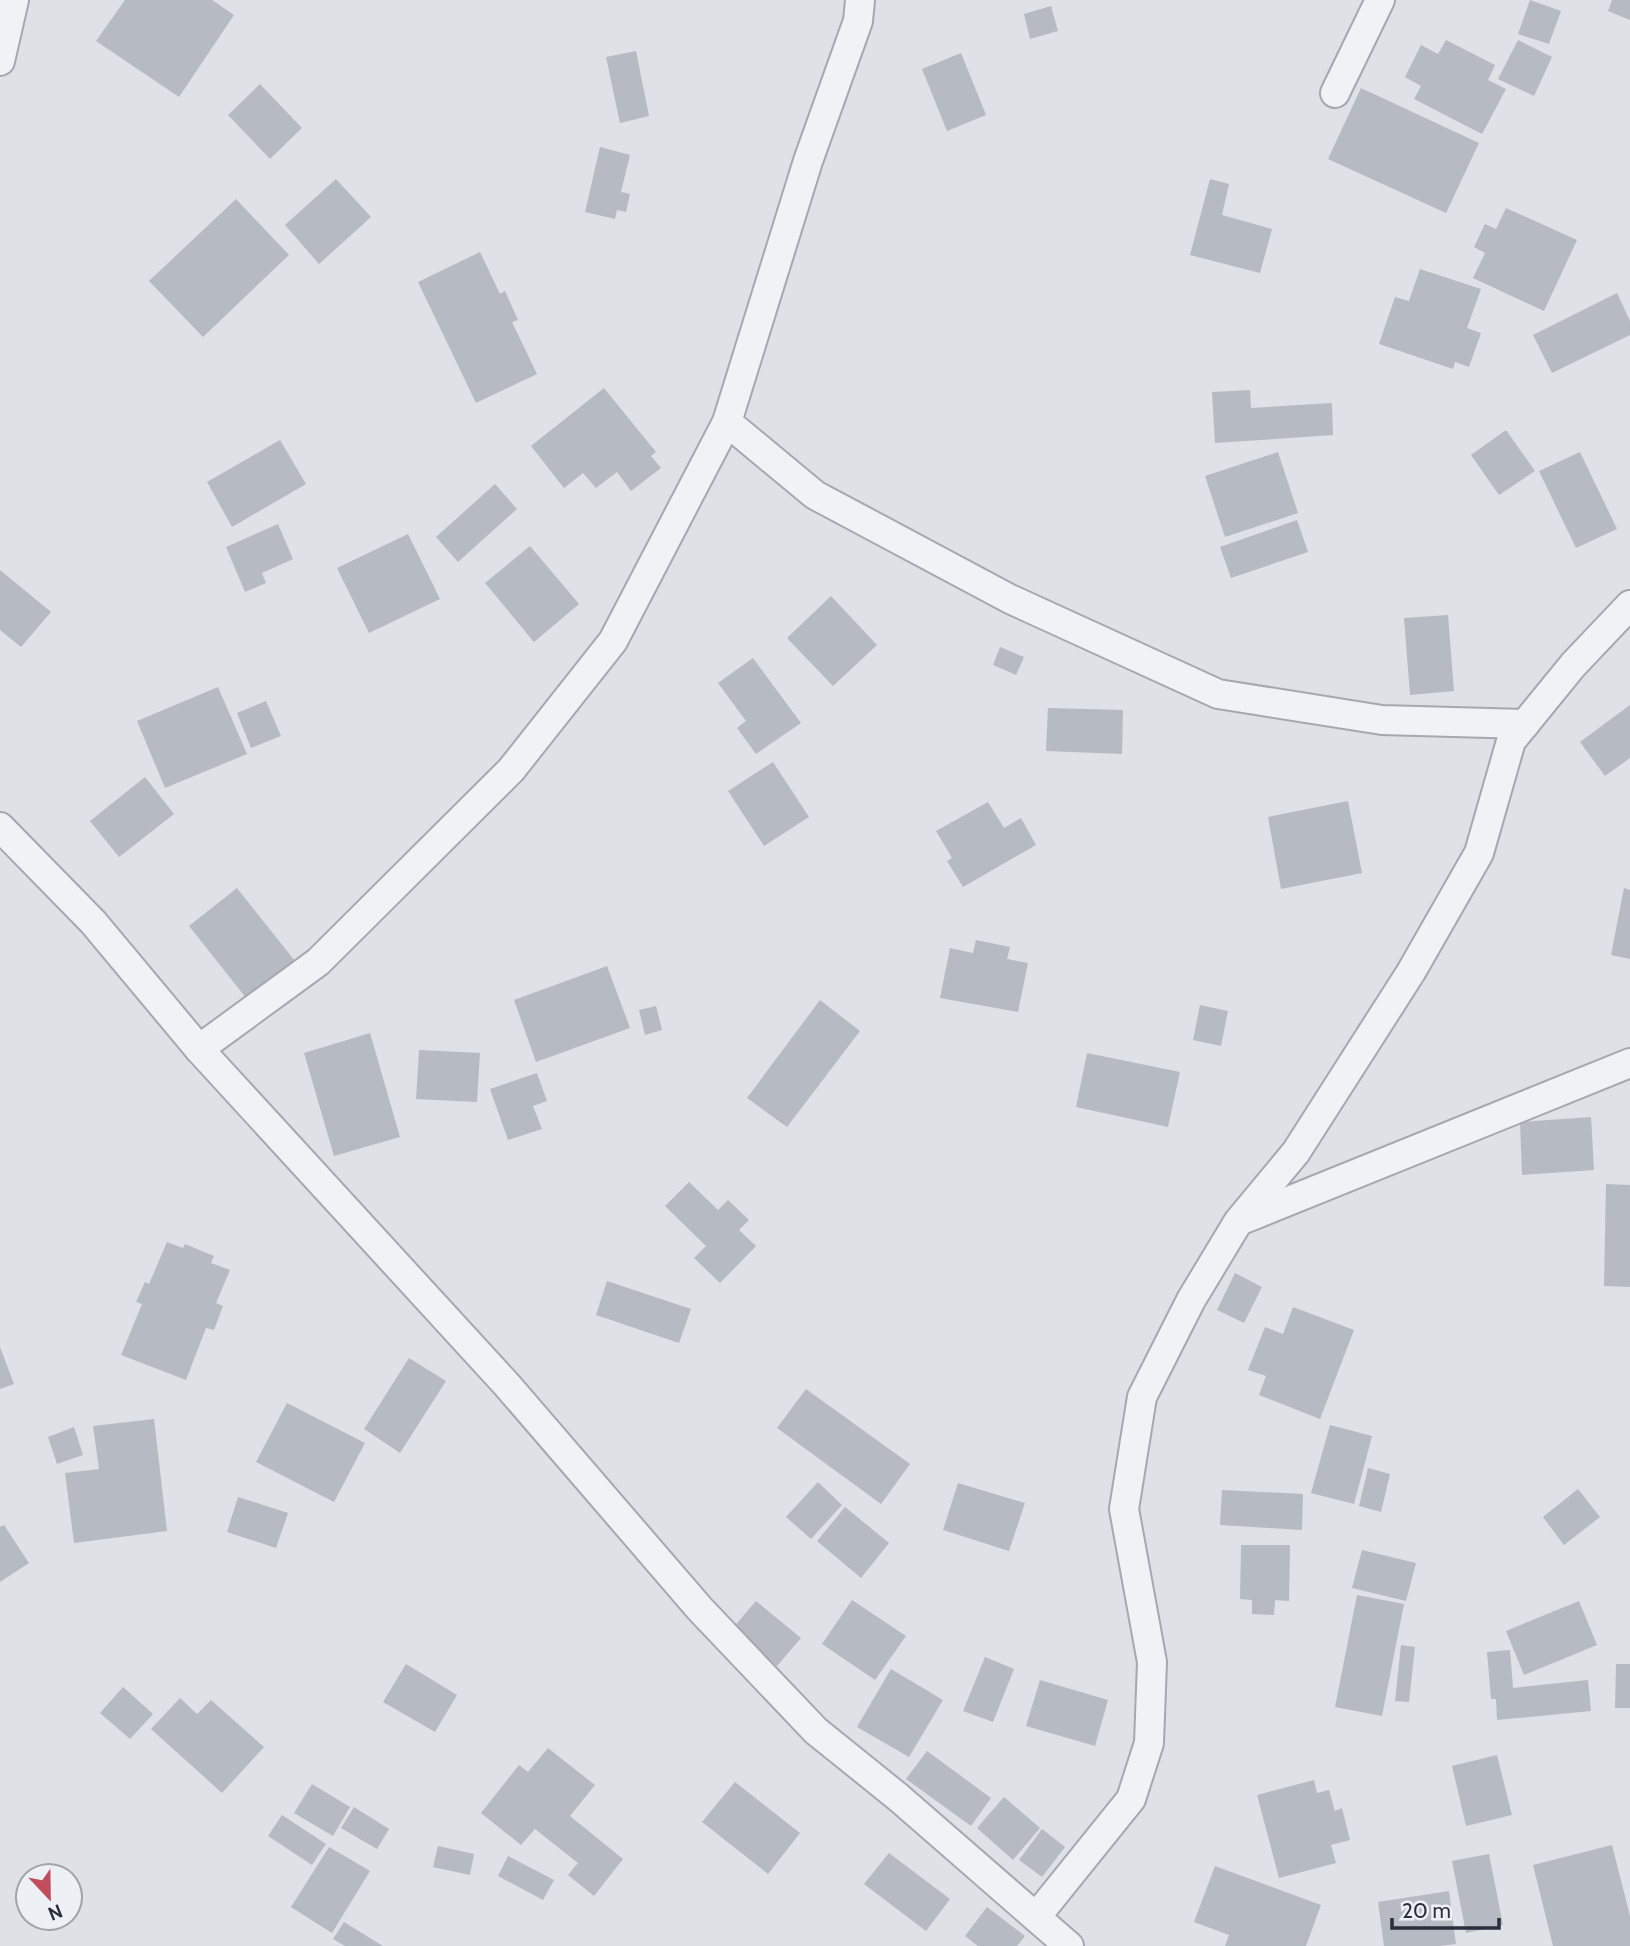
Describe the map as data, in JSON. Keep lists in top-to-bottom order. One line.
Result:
{"scale_bar":"20 m","north":"bottom"}
